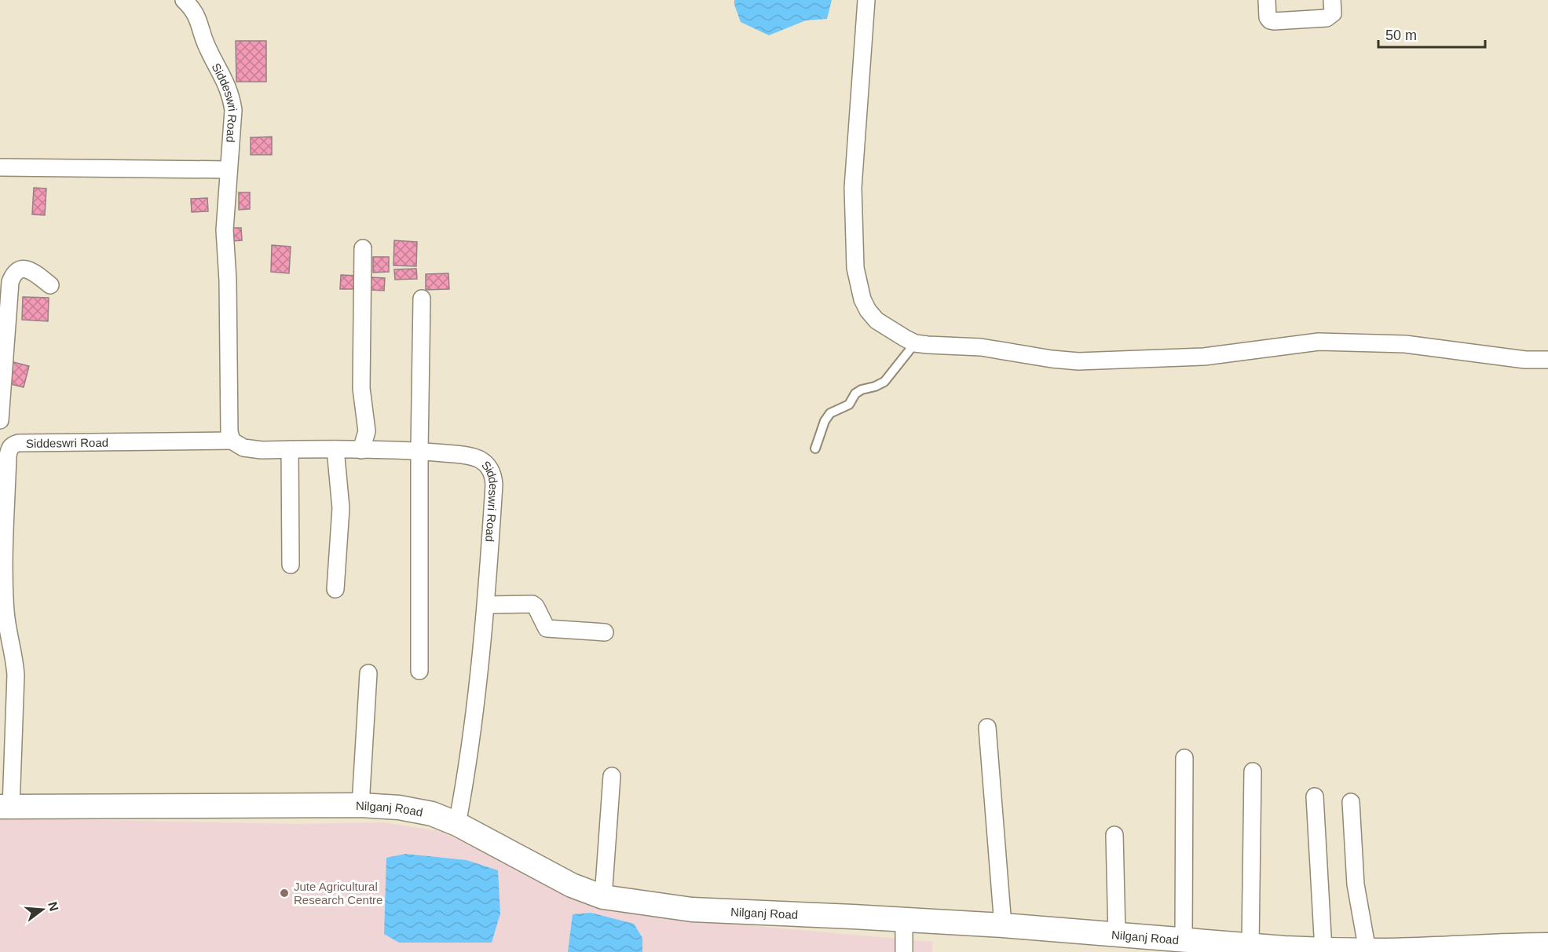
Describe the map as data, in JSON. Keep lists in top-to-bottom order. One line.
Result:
{"streets":{"street":["Siddeswri Road","Nilganj Road"]},"crossings":[["Siddeswri Road","Nilganj Road"]],"places":["Jute Agricultural Research Centre"],"scale_bar":"50 m","north":"right"}
